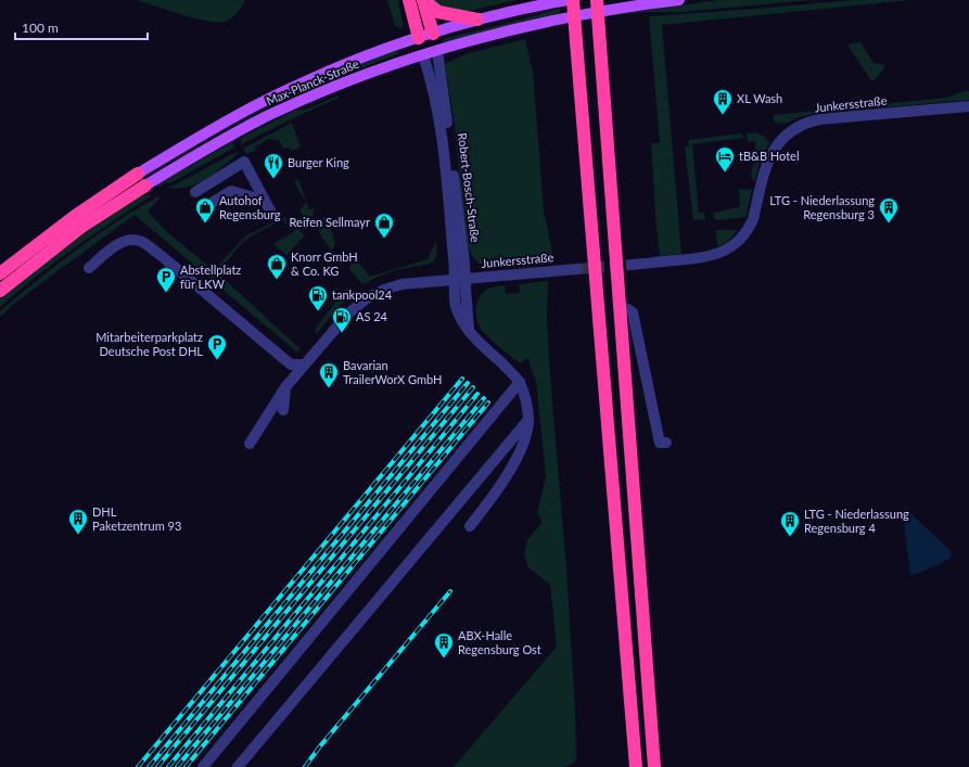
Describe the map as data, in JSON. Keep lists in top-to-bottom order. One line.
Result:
{"streets":{"highway":["Max-Planck-Straße"],"street":["Junkersstraße","Robert-Bosch-Straße"]},"crossings":[["Max-Planck-Straße","Robert-Bosch-Straße"],["Junkersstraße","Robert-Bosch-Straße"]],"places":{"building":["XL Wash","LTG - Niederlassung Regensburg 3","Bavarian TrailerWorX GmbH","DHL Paketzentrum 93","LTG - Niederlassung Regensburg 4","ABX-Halle Regensburg Ost"],"hotel":["tB&B Hotel"],"restaurant":["Burger King"],"shop":["Autohof Regensburg","Reifen Sellmayr","Knorr GmbH & Co. KG"],"parking":["Abstellplatz für LKW","Mitarbeiterparkplatz Deutsche Post DHL"],"fuel station":["tankpool24","AS 24"]},"scale_bar":"100 m"}
